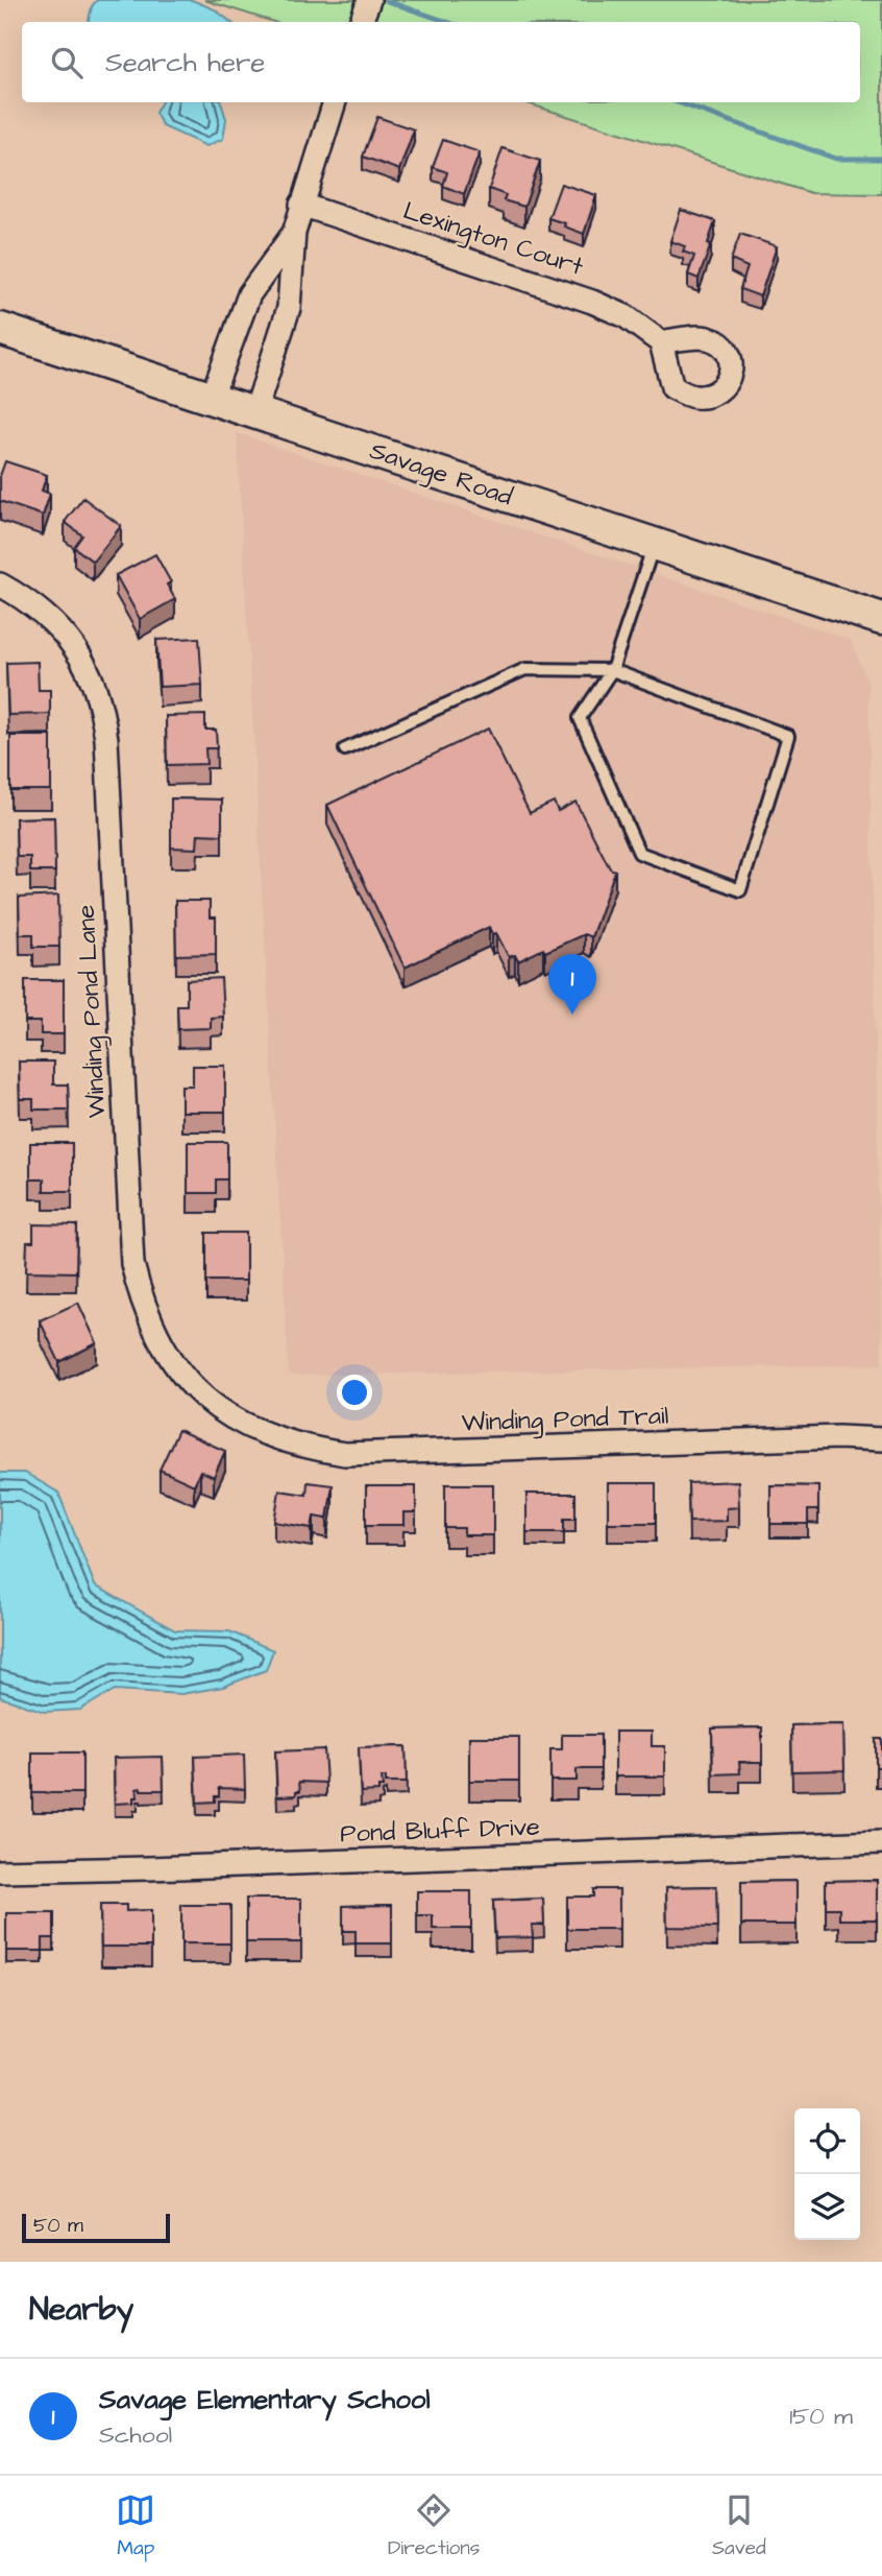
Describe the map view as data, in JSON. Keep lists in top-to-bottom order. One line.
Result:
{"streets":{"street":["Lexington Court","Savage Road","Winding Pond Lane","Winding Pond Trail","Pond Bluff Drive"]},"crossings":[["Winding Pond Lane","Winding Pond Trail"]],"scale_bar":"50 m","page":{"search":"Search here","pins":"1","scale":"50 m","heading":"Nearby","list":[{"mark":"1","name":"Savage Elementary School","note":"School","value":"150 m"}],"nav":["Map","Directions","Saved"]}}
